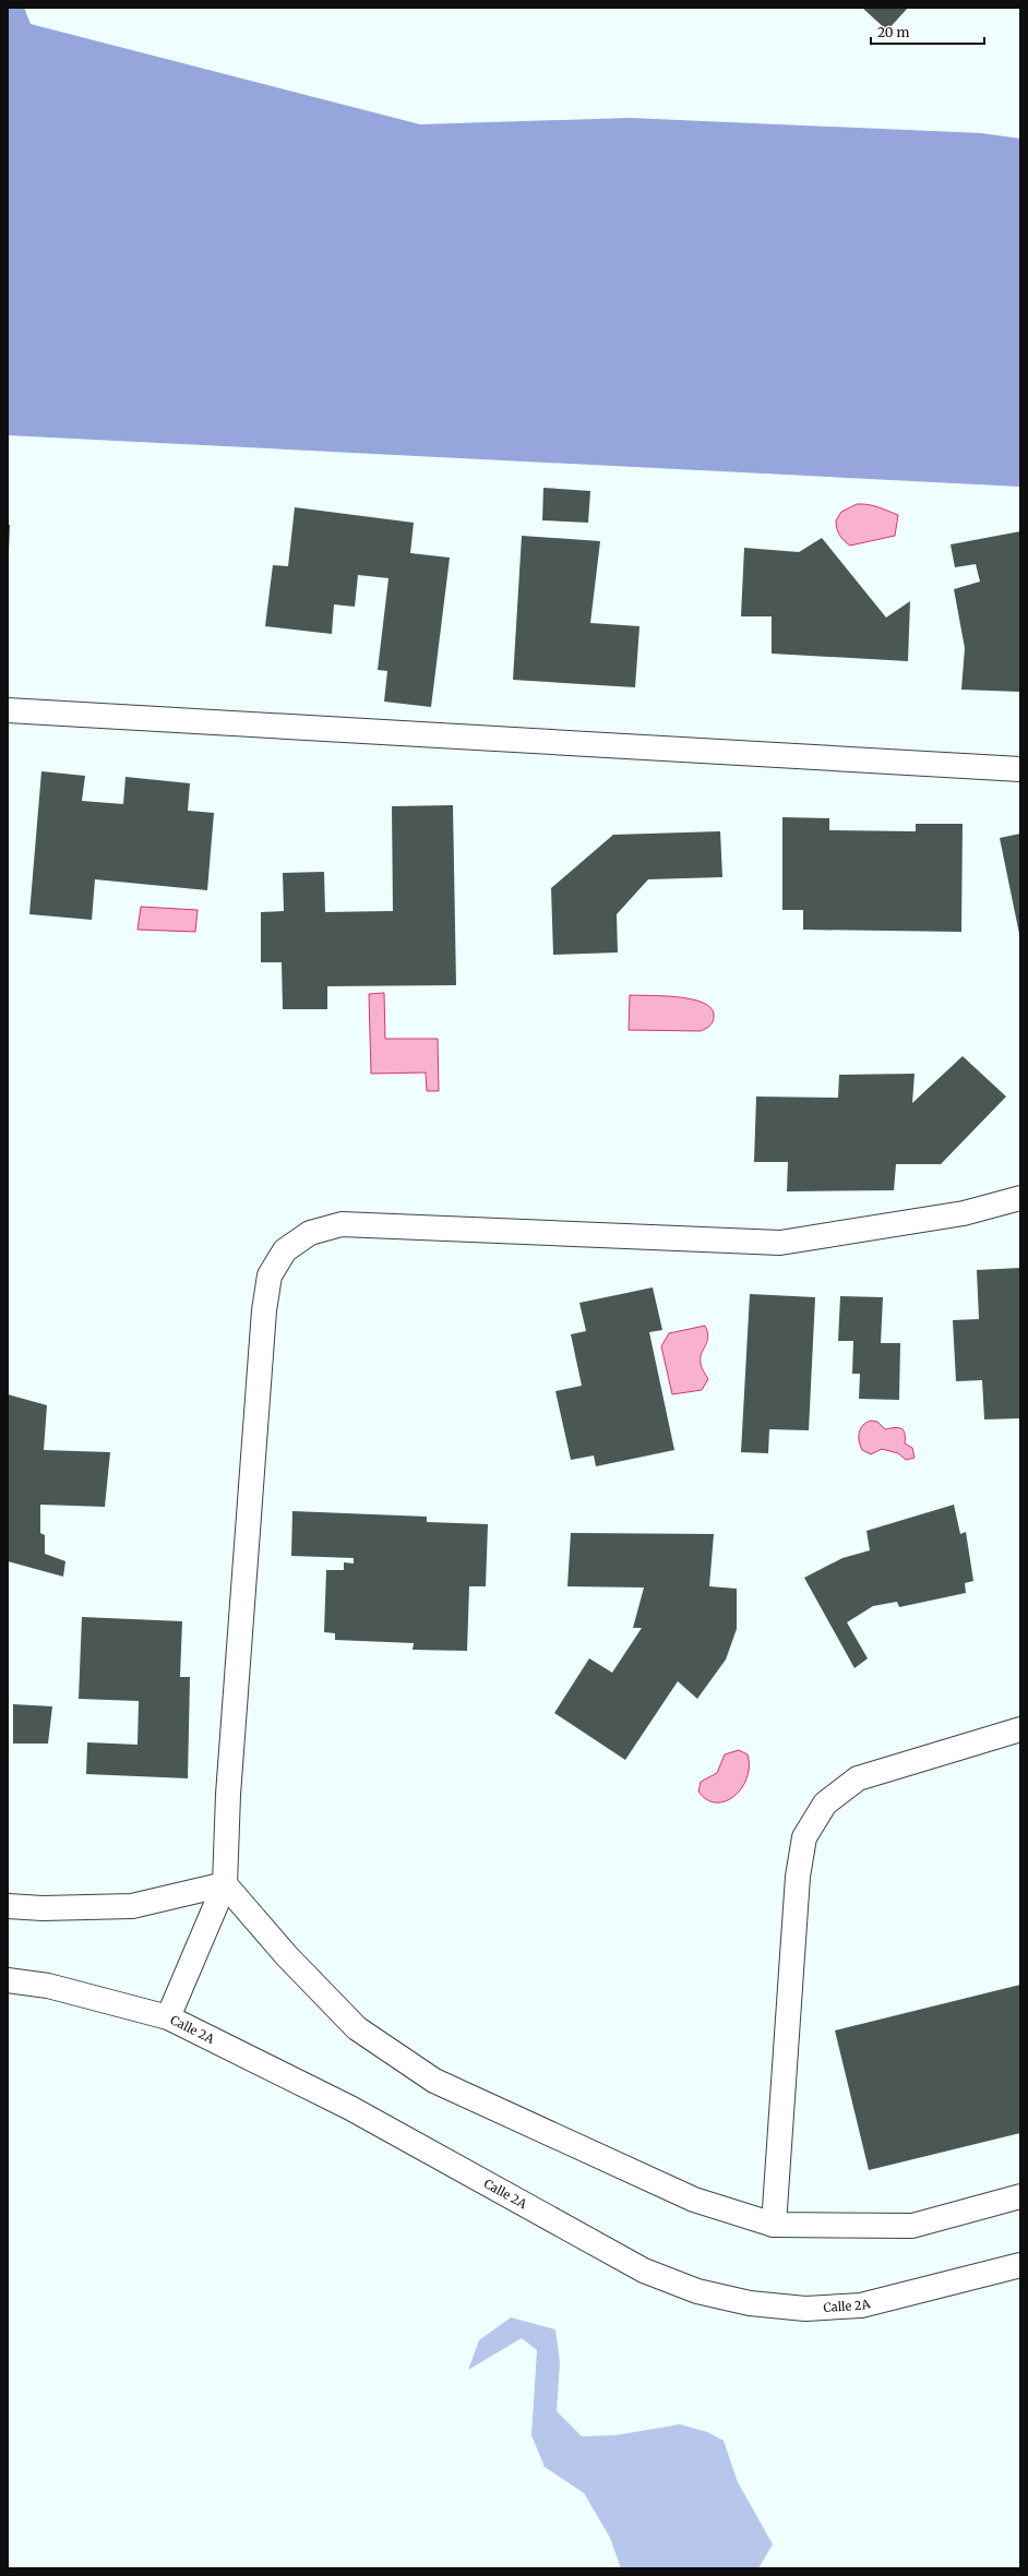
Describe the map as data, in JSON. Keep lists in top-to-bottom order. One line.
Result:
{"streets":{"street":["Calle 2A"]},"scale_bar":"20 m"}
